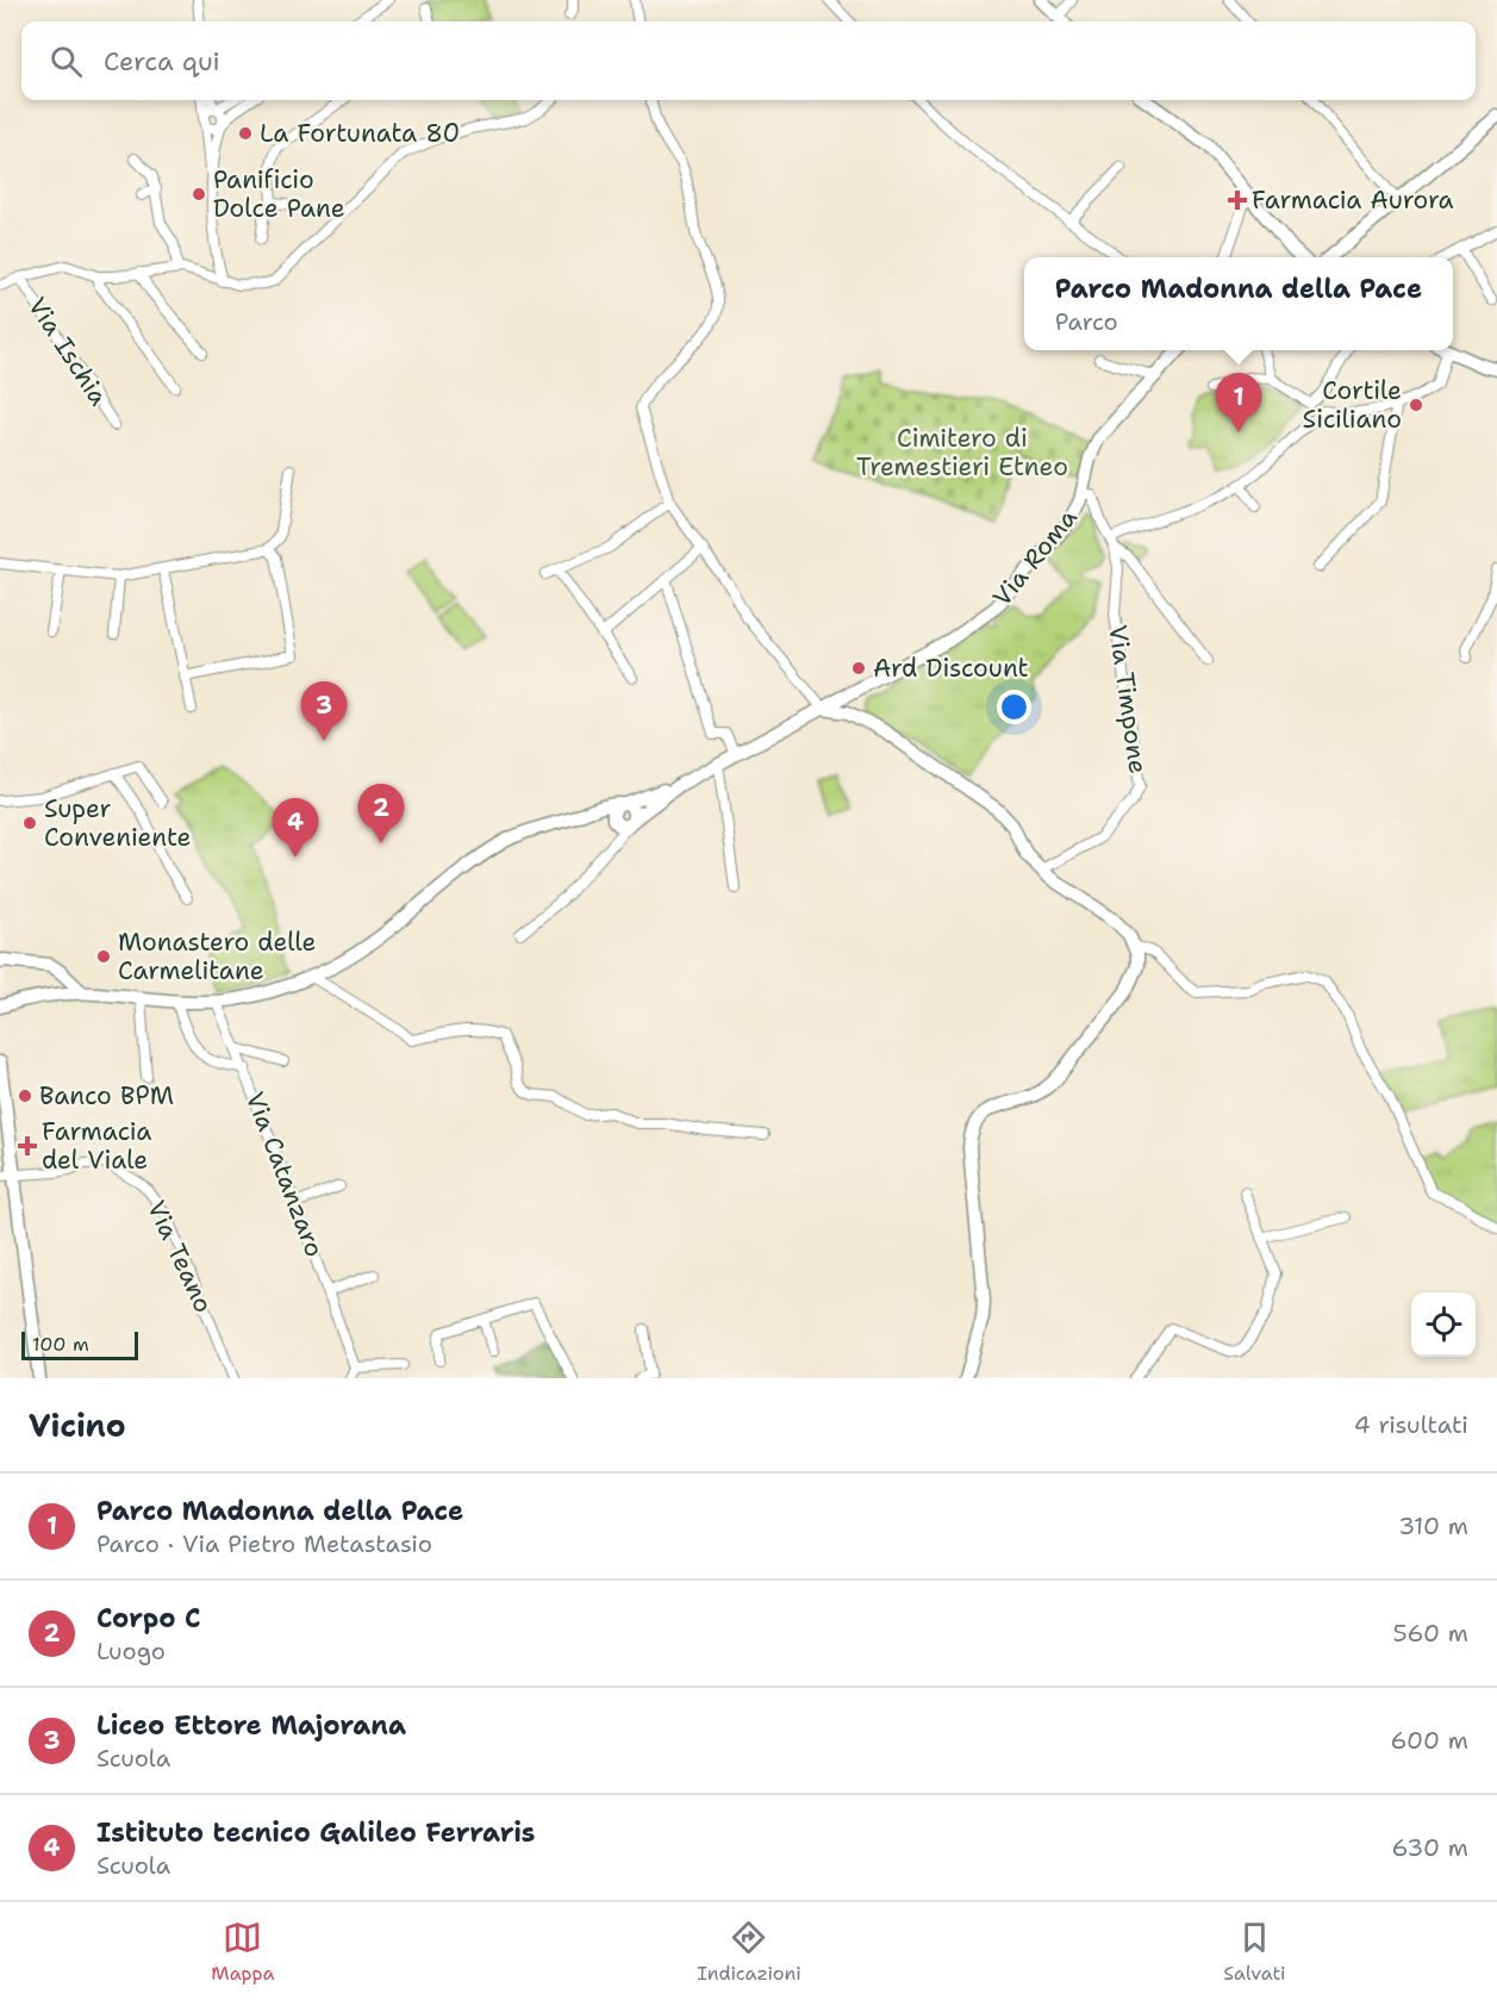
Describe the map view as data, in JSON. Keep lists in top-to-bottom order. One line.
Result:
{"streets":{"main road":["Via Roma"],"street":["Via Ischia","Via Timpone","Via Catanzaro","Via Teano"]},"crossings":[["Via Roma","Via Timpone"]],"parks":["Cimitero di Tremestieri Etneo"],"places":{"other":["La Fortunata 80","Panificio Dolce Pane","Cortile Siciliano","Ard Discount","Super Conveniente","Monastero delle Carmelitane","Banco BPM"],"health":["Farmacia Aurora","Farmacia del Viale"]},"scale_bar":"100 m","page":{"search":"Cerca qui","popup":["Parco Madonna della Pace","Parco"],"pins":["1","3","2","4"],"scale":"100 m","heading":["Vicino","4 risultati"],"list":[{"mark":"1","name":"Parco Madonna della Pace","note":"Parco · Via Pietro Metastasio","value":"310 m"},{"mark":"2","name":"Corpo C","note":"Luogo","value":"560 m"},{"mark":"3","name":"Liceo Ettore Majorana","note":"Scuola","value":"600 m"},{"mark":"4","name":"Istituto tecnico Galileo Ferraris","note":"Scuola","value":"630 m"}],"nav":["Mappa","Indicazioni","Salvati"]}}
